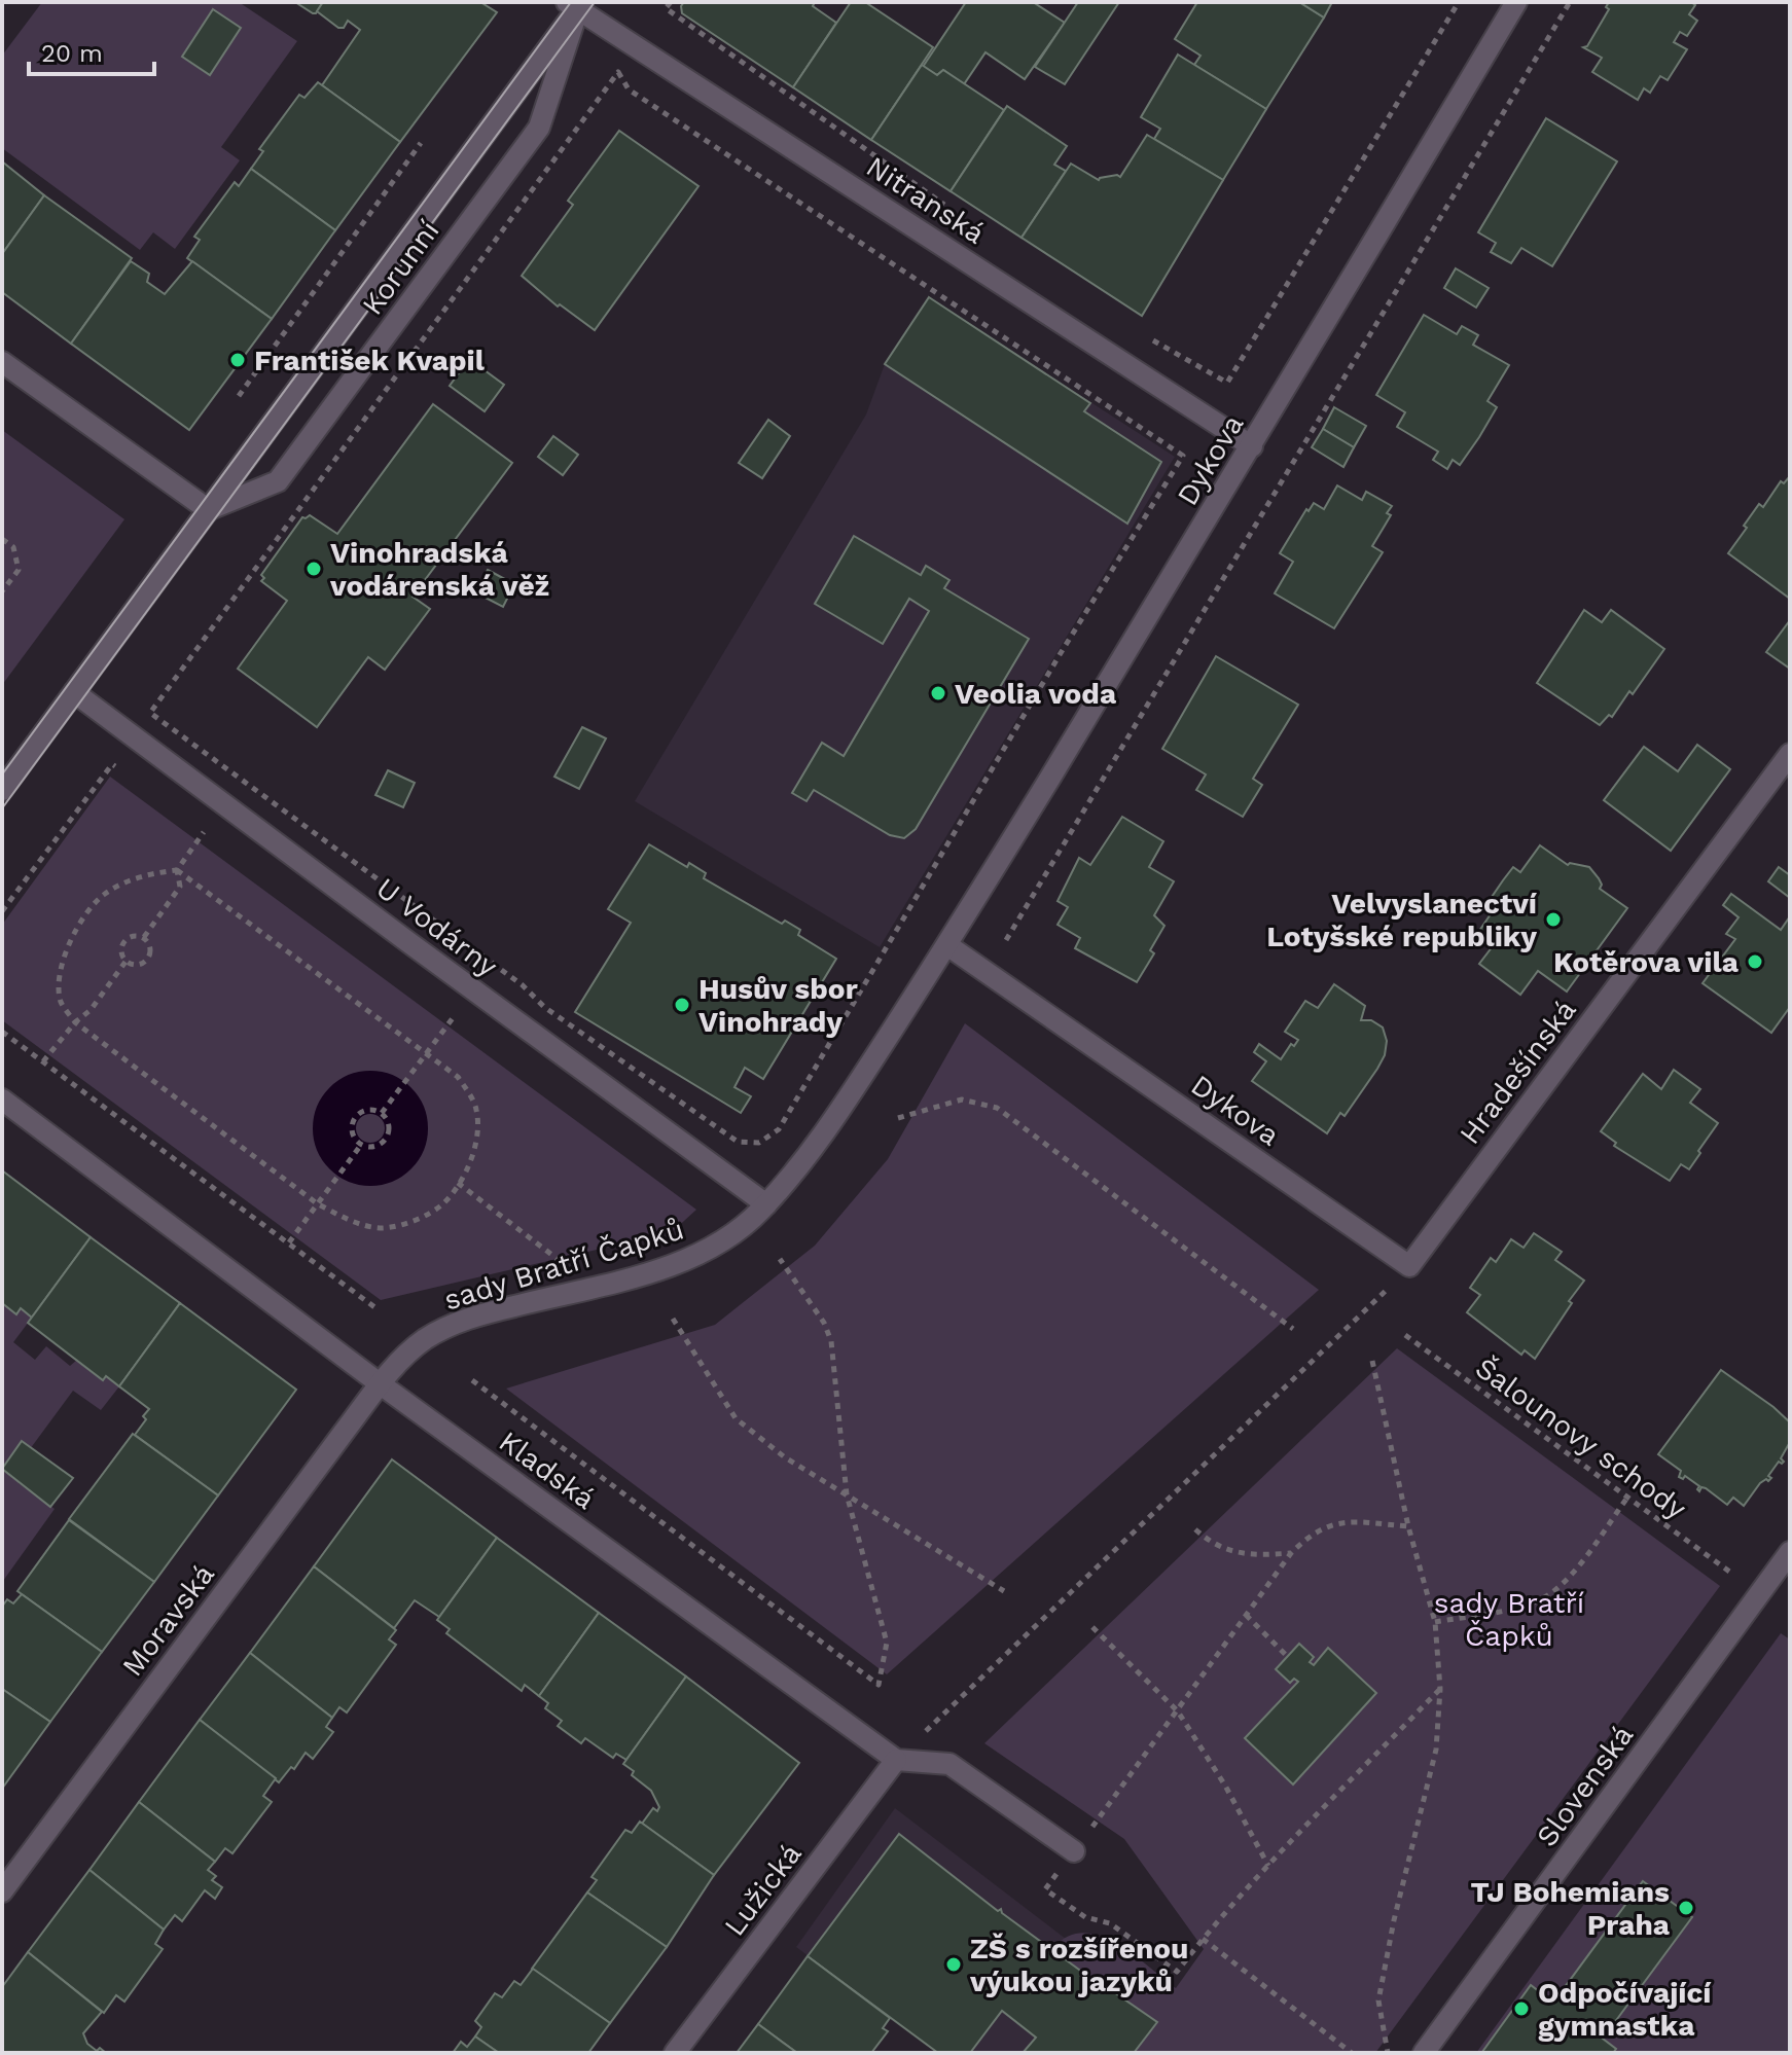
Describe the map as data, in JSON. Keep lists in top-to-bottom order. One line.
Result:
{"streets":{"street":["Nitranská","Korunní","Dykova","U Vodárny","Hradešínská","sady Bratří Čapků","Kladská","Moravská","Slovenská","Lužická"],"path":["Šalounovy schody"]},"crossings":[["Nitranská","Korunní"],["Nitranská","Dykova"],["Korunní","U Vodárny"],["Dykova","U Vodárny"],["Dykova","Hradešínská"],["Dykova","sady Bratří Čapků"],["U Vodárny","sady Bratří Čapků"],["sady Bratří Čapků","Kladská"],["sady Bratří Čapků","Moravská"],["Kladská","Moravská"],["Kladská","Lužická"]],"parks":["sady Bratří Čapků"],"places":["František Kvapil","Vinohradská vodárenská věž","Veolia voda","Velvyslanectví Lotyšské republiky","Kotěrova vila","Husův sbor Vinohrady","TJ Bohemians Praha","ZŠ s rozšířenou výukou jazyků","Odpočívající gymnastka"],"scale_bar":"20 m"}
